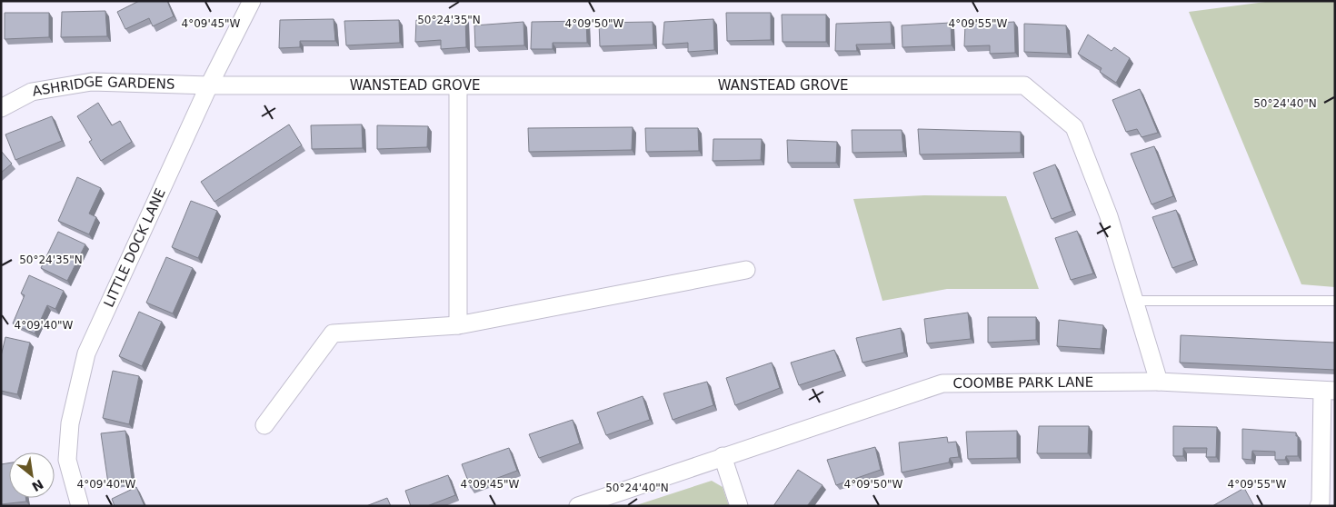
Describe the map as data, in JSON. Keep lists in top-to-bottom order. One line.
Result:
{"streets":{"street":["WANSTEAD GROVE","ASHRIDGE GARDENS","LITTLE DOCK LANE","COOMBE PARK LANE"]},"crossings":[["WANSTEAD GROVE","ASHRIDGE GARDENS"],["WANSTEAD GROVE","LITTLE DOCK LANE"],["WANSTEAD GROVE","COOMBE PARK LANE"],["ASHRIDGE GARDENS","LITTLE DOCK LANE"]],"north":"bottom right","coordinates":["50°24'35\"N","4°09'45\"W","4°09'50\"W","4°09'55\"W","50°24'40\"N","4°09'40\"W"]}
